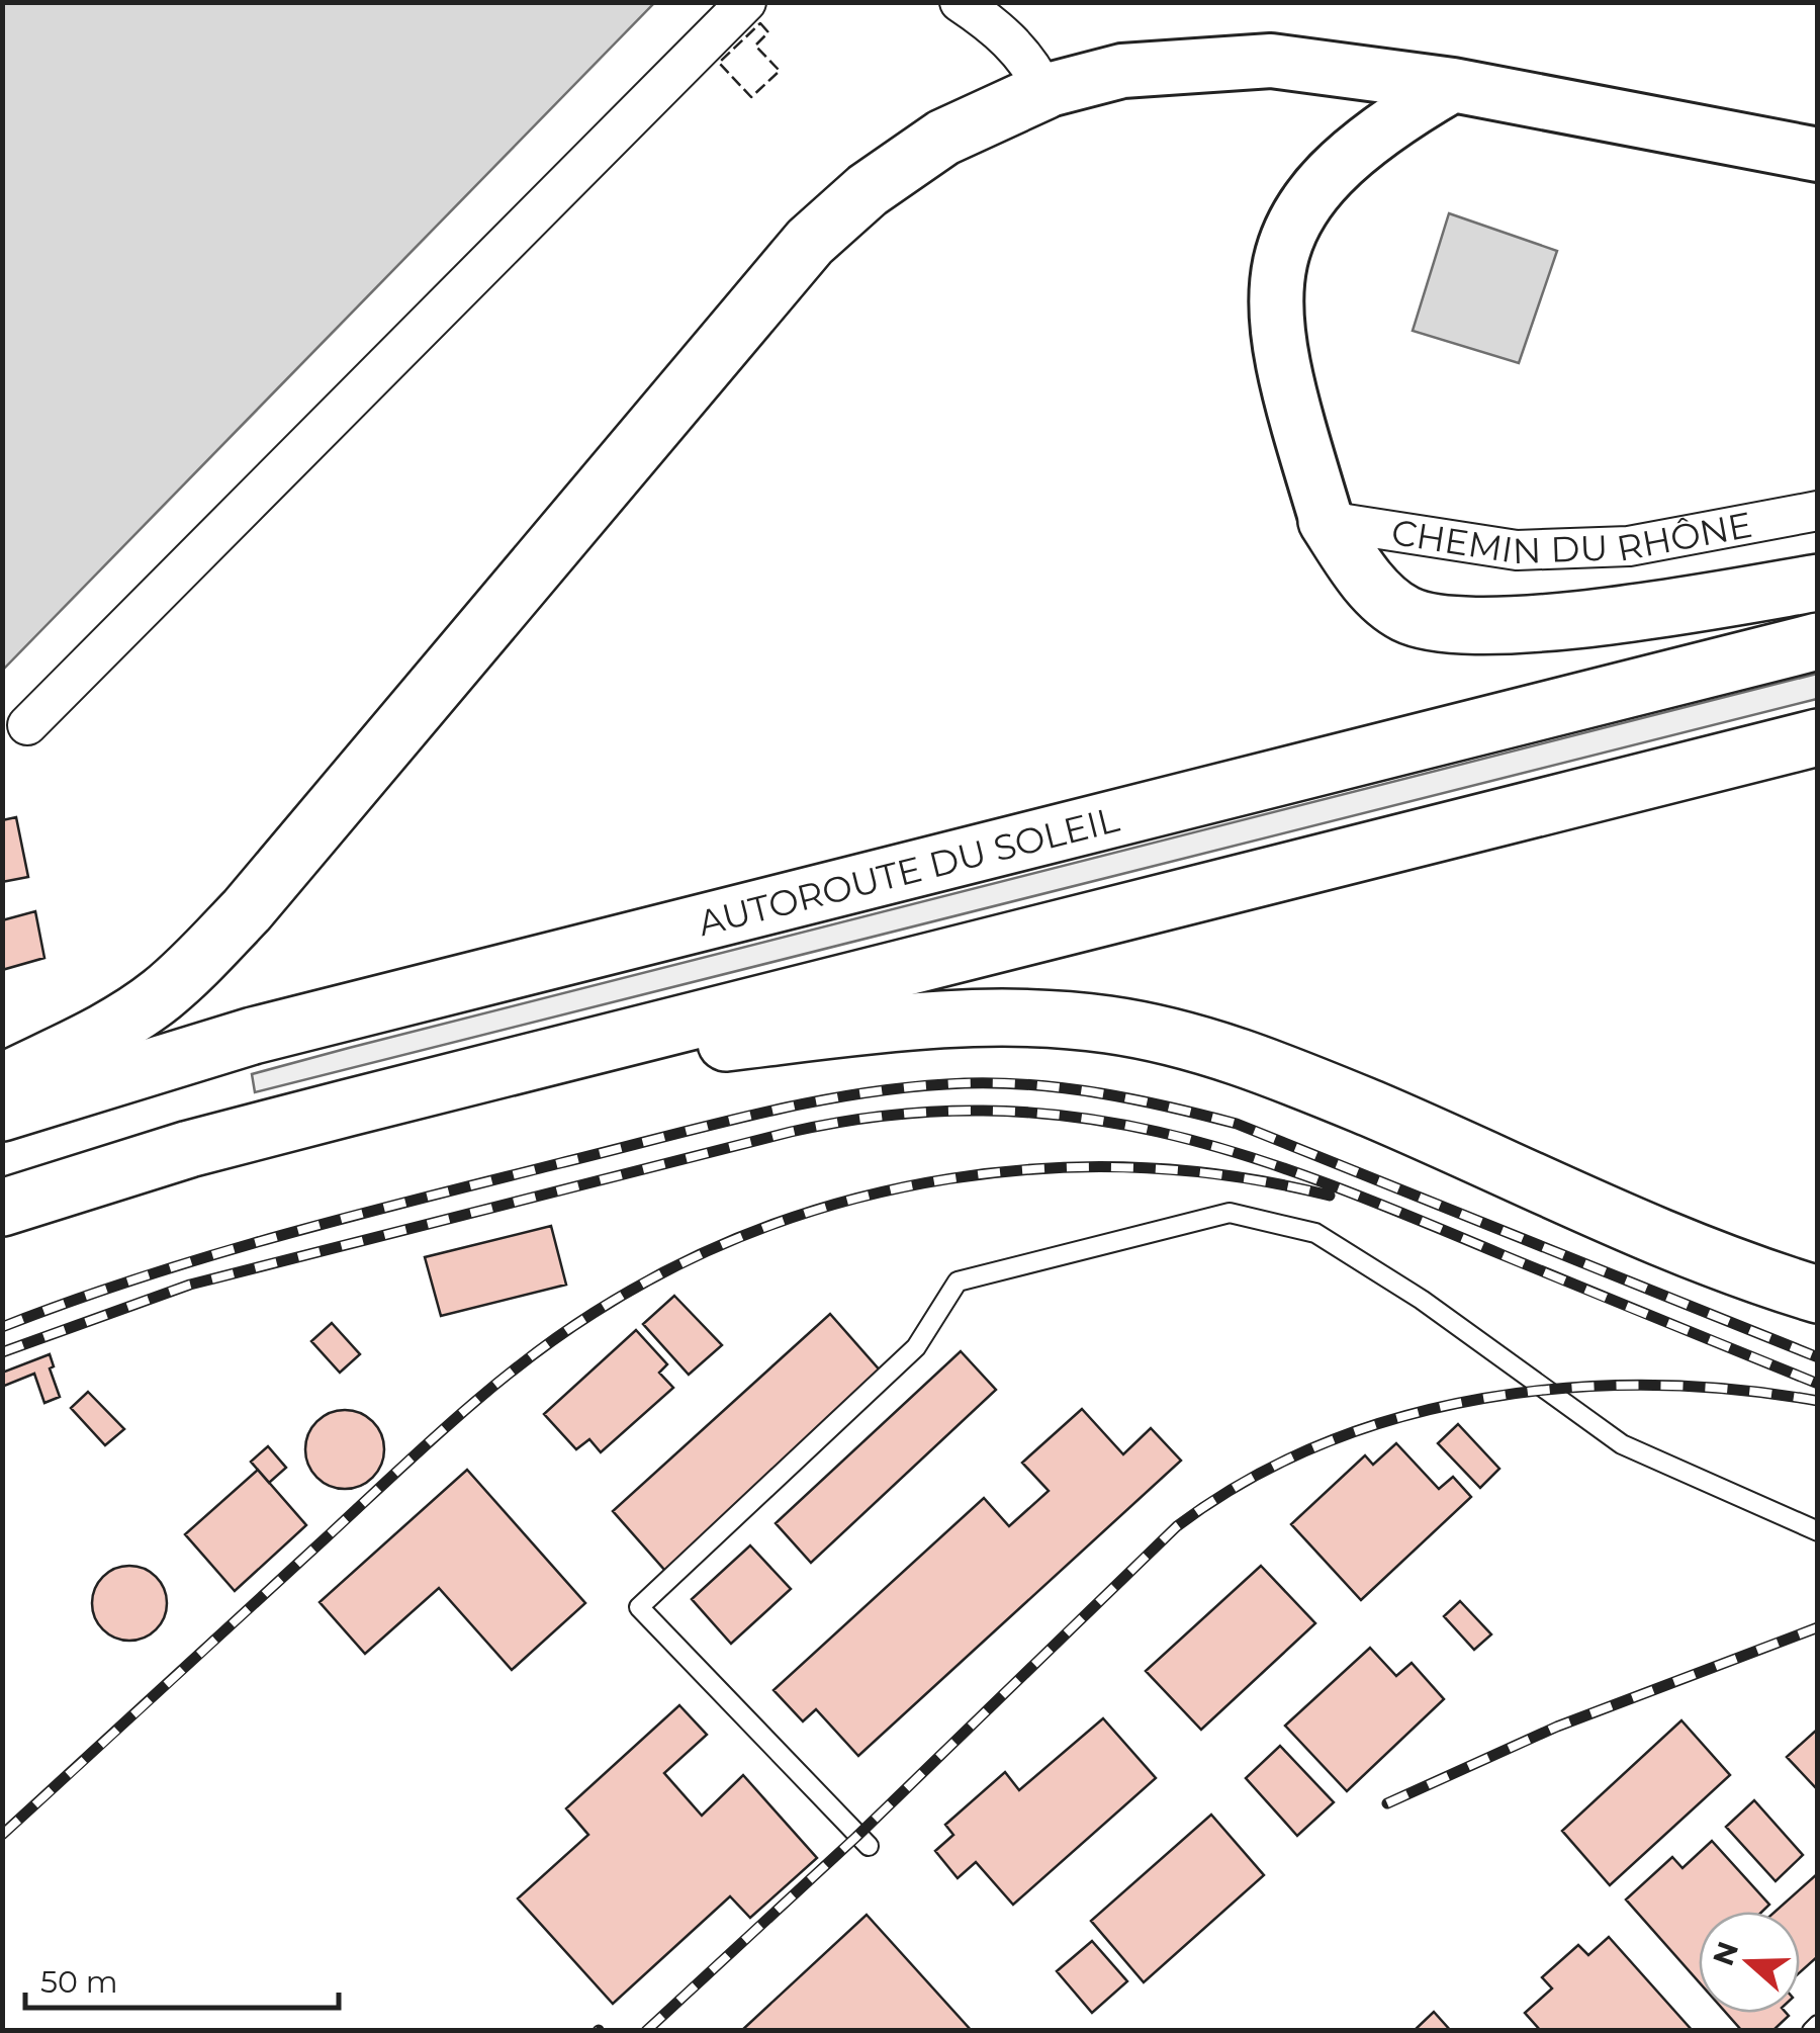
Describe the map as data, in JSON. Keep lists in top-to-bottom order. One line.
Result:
{"streets":{"highway":["AUTOROUTE DU SOLEIL"],"street":["CHEMIN DU RHÔNE"]},"scale_bar":"50 m","north":"left"}
